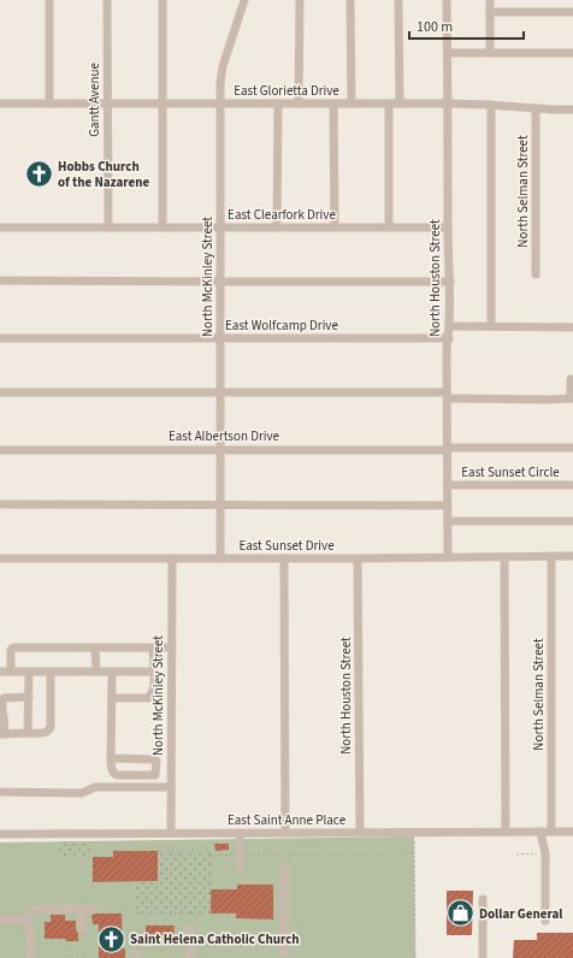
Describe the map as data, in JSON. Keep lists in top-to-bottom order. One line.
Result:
{"streets":{"street":["East Glorietta Drive","Gantt Avenue","North Selman Street","East Clearfork Drive","North McKinley Street","North Houston Street","East Wolfcamp Drive","East Albertson Drive","East Sunset Circle","East Sunset Drive","East Saint Anne Place"]},"crossings":[["East Glorietta Drive","Gantt Avenue"],["East Glorietta Drive","North Selman Street"],["East Glorietta Drive","North McKinley Street"],["East Glorietta Drive","North Houston Street"],["Gantt Avenue","East Clearfork Drive"],["North Selman Street","East Sunset Drive"],["North Selman Street","East Saint Anne Place"],["East Clearfork Drive","North McKinley Street"],["East Clearfork Drive","North Houston Street"],["North McKinley Street","East Wolfcamp Drive"],["North McKinley Street","East Albertson Drive"],["North McKinley Street","East Sunset Drive"],["North McKinley Street","East Saint Anne Place"],["North Houston Street","East Wolfcamp Drive"],["North Houston Street","East Albertson Drive"],["North Houston Street","East Sunset Circle"],["North Houston Street","East Sunset Drive"],["North Houston Street","East Saint Anne Place"]],"places":{"church":["Hobbs Church of the Nazarene","Saint Helena Catholic Church"],"shop":["Dollar General"]},"scale_bar":"100 m"}
